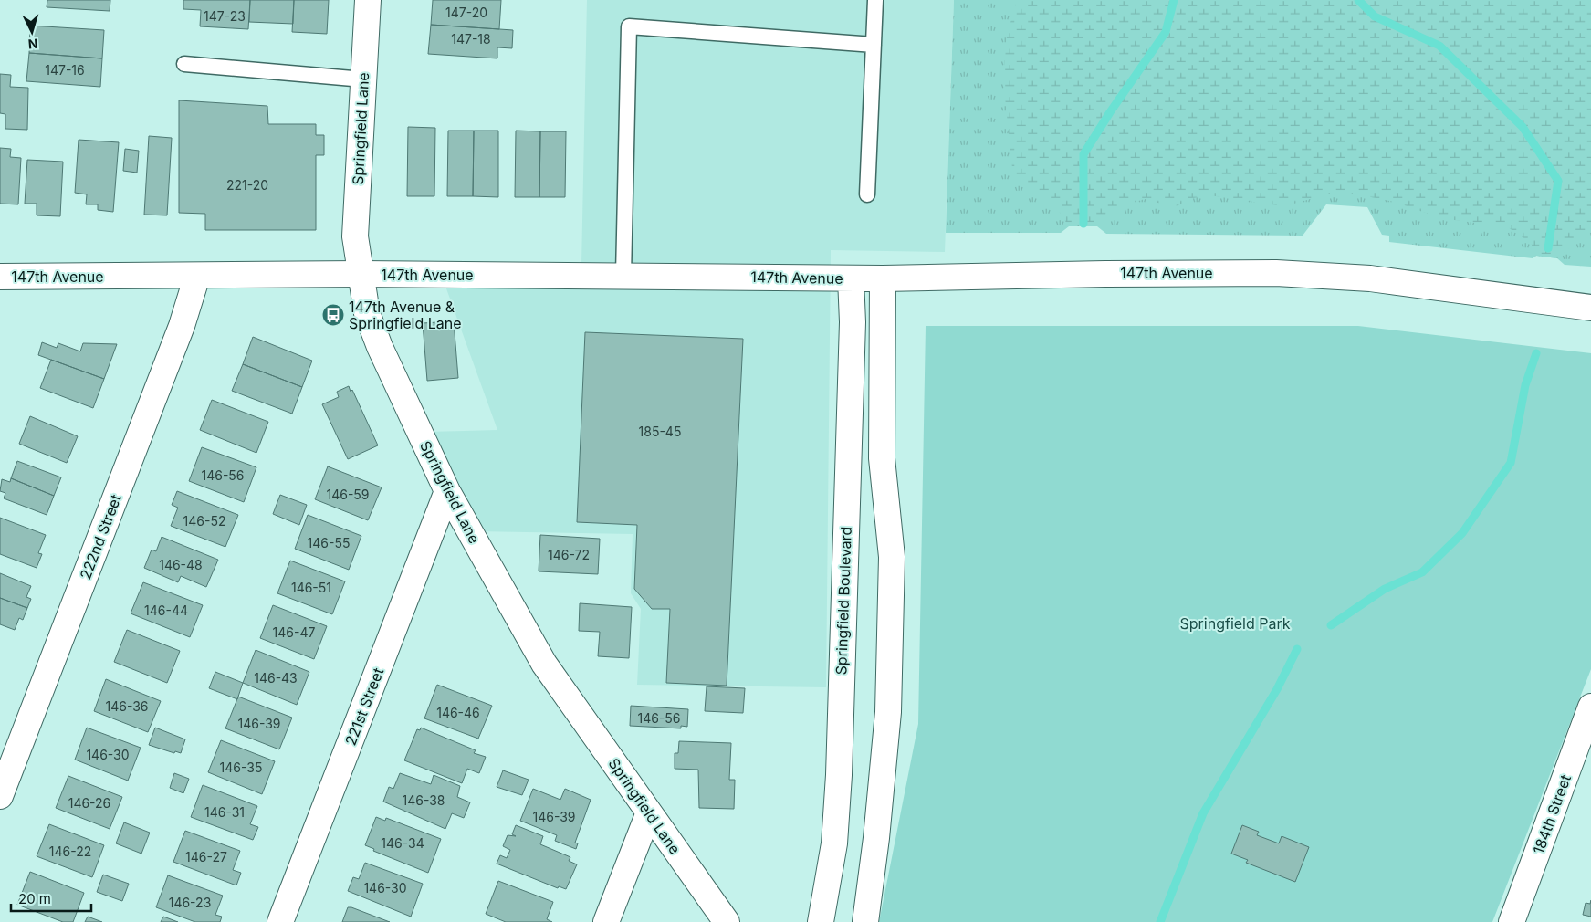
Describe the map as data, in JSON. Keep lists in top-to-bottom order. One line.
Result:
{"streets":{"street":["Springfield Lane","147th Avenue","222nd Street","Springfield Boulevard","221st Street","184th Street"]},"crossings":[["Springfield Lane","147th Avenue"],["Springfield Lane","221st Street"],["147th Avenue","222nd Street"],["147th Avenue","Springfield Boulevard"]],"parks":["Springfield Park"],"places":{"bus stop":["147th Avenue & Springfield Lane"]},"house_numbers":["147-20","147-23","147-18","147-16","221-20","185-45","146-56","146-59","146-52","146-55","146-72","146-48","146-51","146-44","146-47","146-43","146-36","146-46","146-56","146-39","146-30","146-35","146-38","146-26","146-31","146-39","146-34","146-22","146-27","146-30","146-23"],"scale_bar":"20 m","north":"bottom"}
